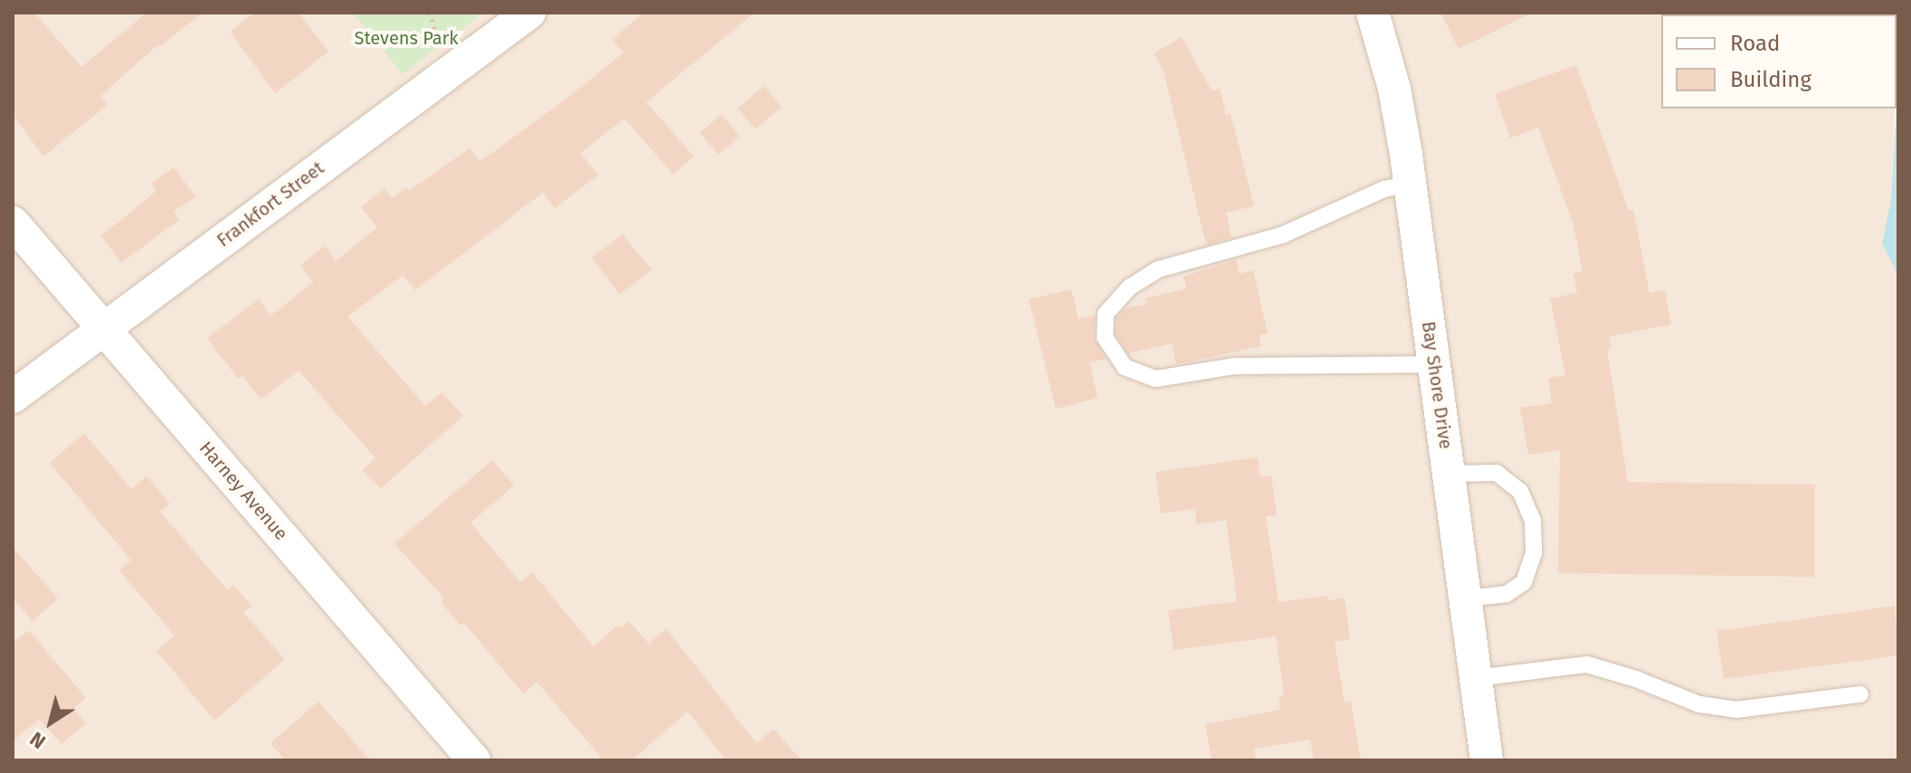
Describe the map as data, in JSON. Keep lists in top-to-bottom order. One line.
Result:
{"streets":{"street":["Frankfort Street","Bay Shore Drive","Harney Avenue"]},"crossings":[["Frankfort Street","Harney Avenue"]],"parks":["Stevens Park"],"legend":["Road","Building"],"north":"bottom left"}
